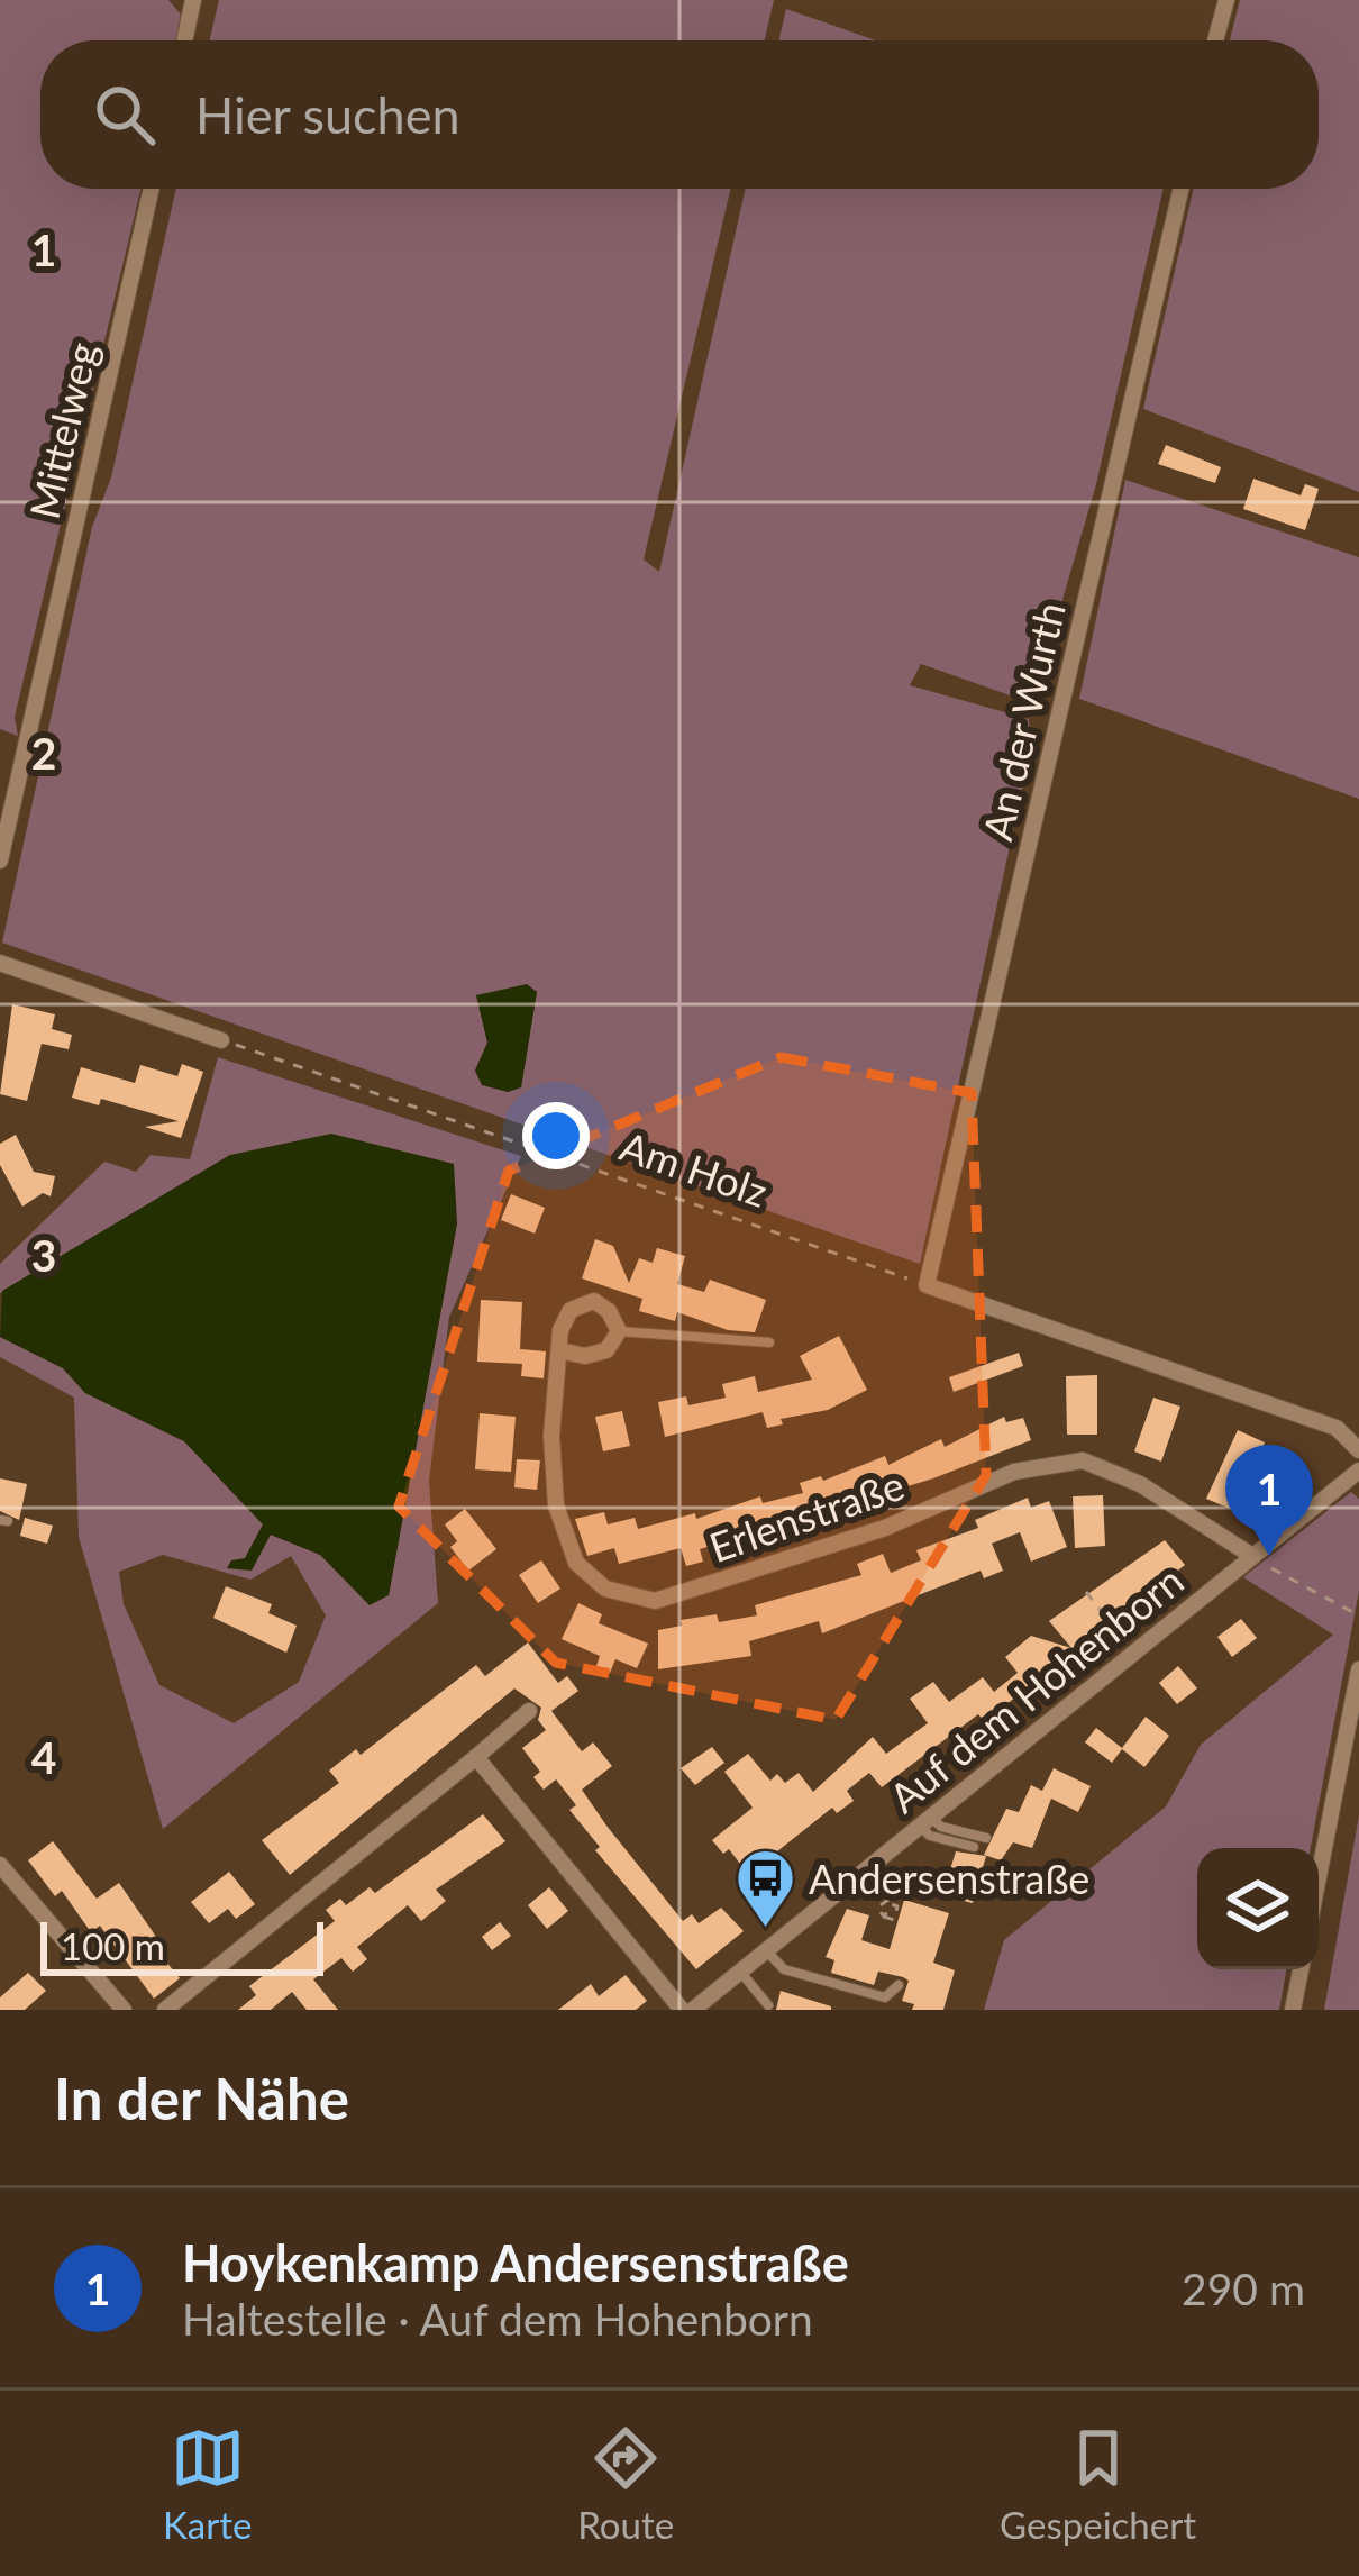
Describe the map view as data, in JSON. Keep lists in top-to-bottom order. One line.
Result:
{"streets":{"street":["Mittelweg","An der Wurth","Erlenstraße","Auf dem Hohenborn"],"path":["Am Holz"]},"crossings":[["An der Wurth","Am Holz"],["Erlenstraße","Auf dem Hohenborn"]],"places":{"bus stop":["Andersenstraße"]},"scale_bar":"100 m","page":{"search":"Hier suchen","pins":"1","scale":"100 m","heading":"In der Nähe","list":[{"mark":"1","name":"Hoykenkamp Andersenstraße","note":"Haltestelle · Auf dem Hohenborn","value":"290 m"}],"nav":["Karte","Route","Gespeichert"]},"grid":{"rows":["1","2","3","4"]}}
